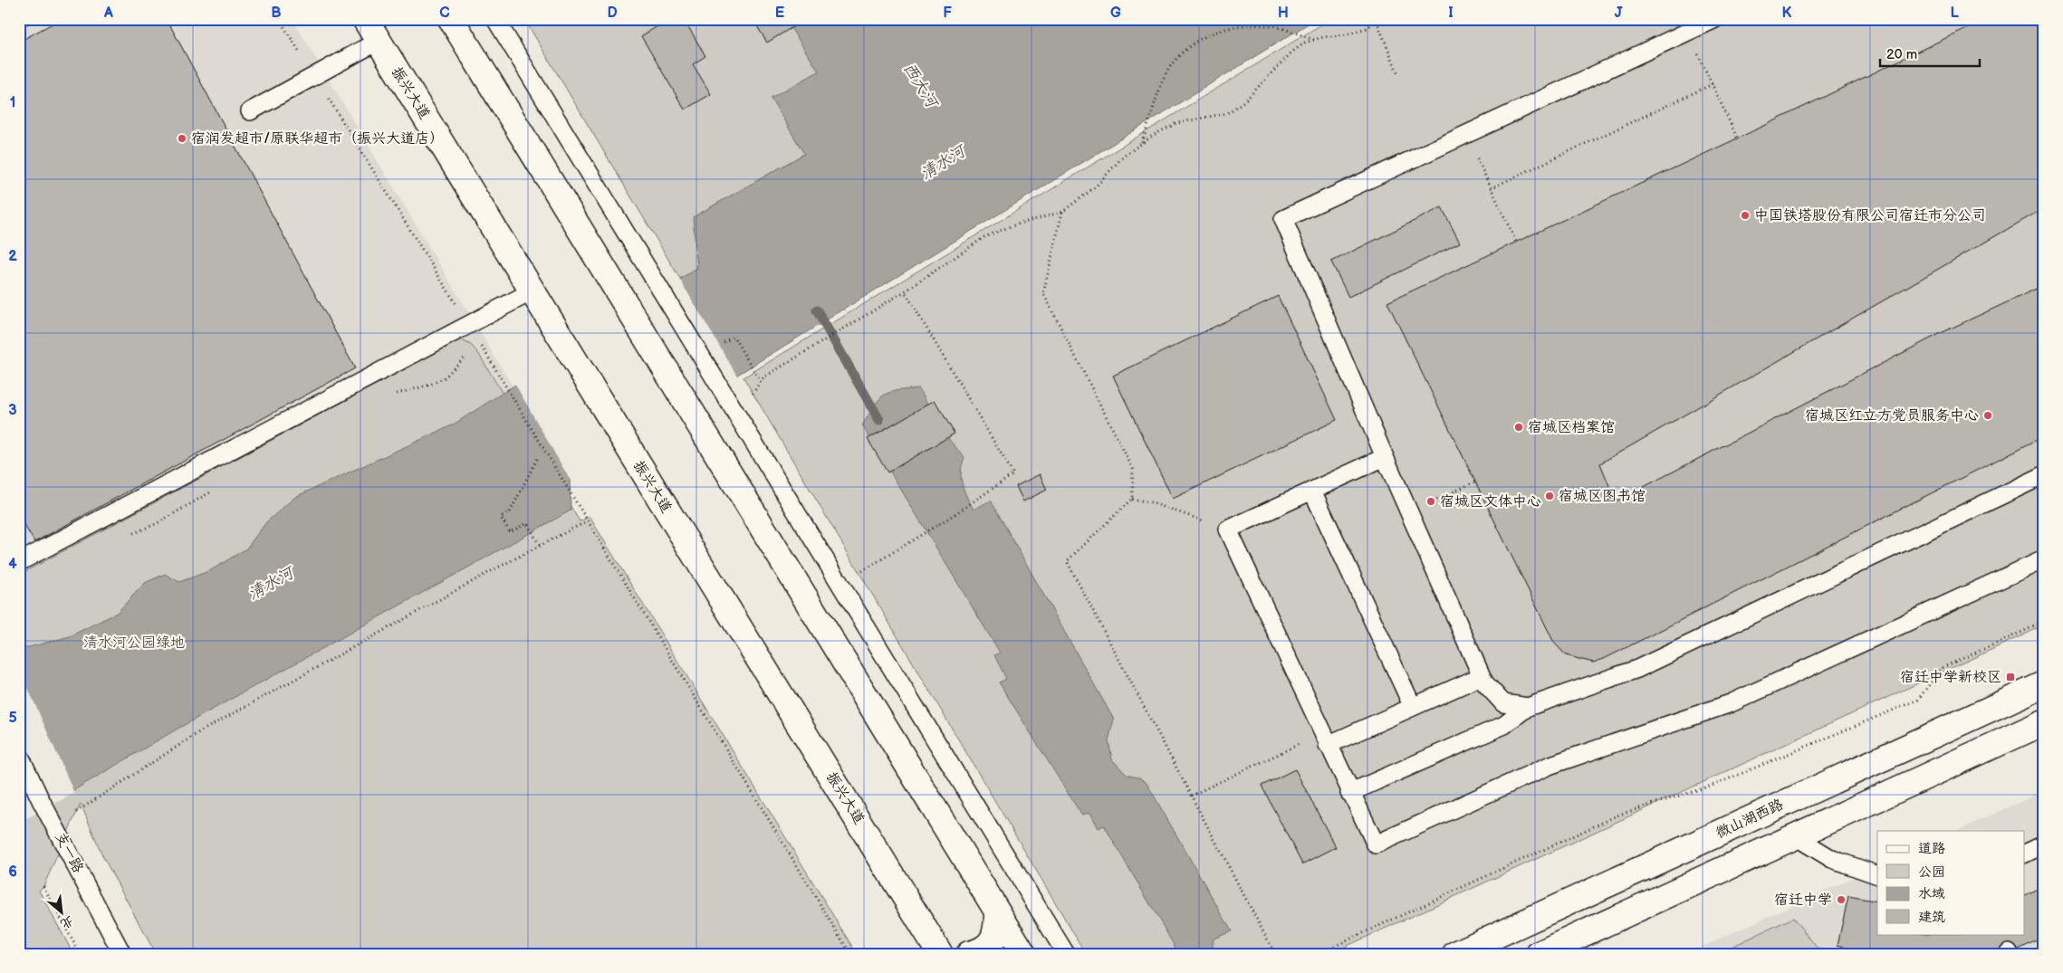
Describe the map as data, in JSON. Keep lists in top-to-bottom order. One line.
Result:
{"streets":{"main road":["振兴大道","微山湖西路"],"lane":["支一路"]},"water":["西大河","清水河"],"parks":["清水河公园绿地"],"places":{"other":["宿润发超市/原联华超市（振兴大道店）","中国铁塔股份有限公司宿迁市分公司","宿城区红立方党员服务中心","宿城区档案馆","宿城区图书馆","宿城区文体中心","宿迁中学"],"transit":["宿迁中学新校区"]},"legend":["道路","公园","水域","建筑"],"scale_bar":"20 m","north":"bottom right","grid":{"columns":["A","B","C","D","E","F","G","H","I","J","K","L"],"rows":["1","2","3","4","5","6"]}}
